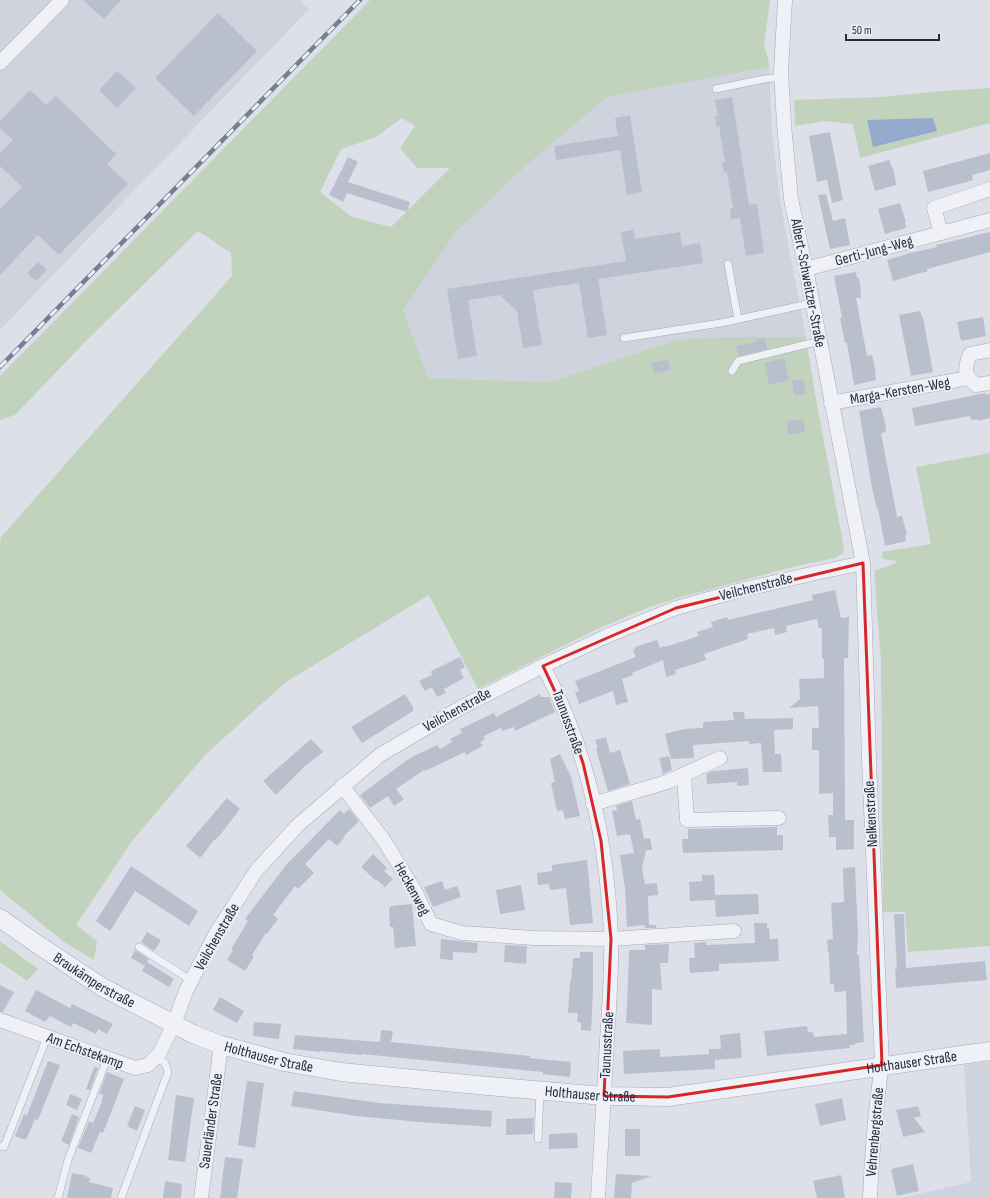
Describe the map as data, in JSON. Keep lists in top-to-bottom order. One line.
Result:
{"streets":{"street":["Gerti-Jung-Weg","Albert-Schweitzer-Straße","Marga-Kersten-Weg","Veilchenstraße","Taunusstraße","Nelkenstraße","Heckenweg","Braukämperstraße","Am Echstekamp","Holthauser Straße","Sauerländer Straße","Vehrenbergstraße"]},"crossings":[["Gerti-Jung-Weg","Albert-Schweitzer-Straße"],["Albert-Schweitzer-Straße","Marga-Kersten-Weg"],["Albert-Schweitzer-Straße","Veilchenstraße"],["Albert-Schweitzer-Straße","Nelkenstraße"],["Veilchenstraße","Taunusstraße"],["Veilchenstraße","Nelkenstraße"],["Veilchenstraße","Heckenweg"],["Veilchenstraße","Braukämperstraße"],["Veilchenstraße","Am Echstekamp"],["Taunusstraße","Heckenweg"],["Taunusstraße","Holthauser Straße"],["Nelkenstraße","Holthauser Straße"],["Nelkenstraße","Vehrenbergstraße"],["Braukämperstraße","Am Echstekamp"],["Braukämperstraße","Holthauser Straße"],["Holthauser Straße","Sauerländer Straße"],["Holthauser Straße","Vehrenbergstraße"]],"scale_bar":"50 m"}
